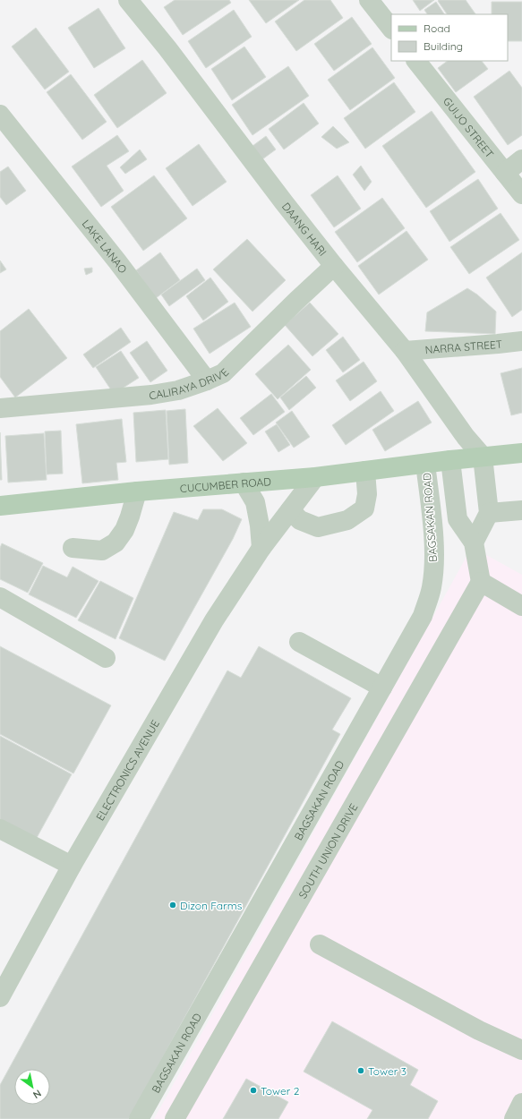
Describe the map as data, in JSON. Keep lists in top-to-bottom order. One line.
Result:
{"streets":{"main road":["CUCUMBER ROAD"],"street":["GUIJO STREET","DAANG HARI","LAKE LANAO","NARRA STREET","CALIRAYA DRIVE","BAGSAKAN ROAD","ELECTRONICS AVENUE","SOUTH UNION DRIVE"]},"crossings":[["DAANG HARI","NARRA STREET"],["DAANG HARI","CALIRAYA DRIVE"],["DAANG HARI","CUCUMBER ROAD"],["LAKE LANAO","CALIRAYA DRIVE"],["CUCUMBER ROAD","BAGSAKAN ROAD"],["CUCUMBER ROAD","ELECTRONICS AVENUE"]],"places":["Dizon Farms","Tower 3","Tower 2"],"legend":["Road","Building"],"north":"bottom right"}
